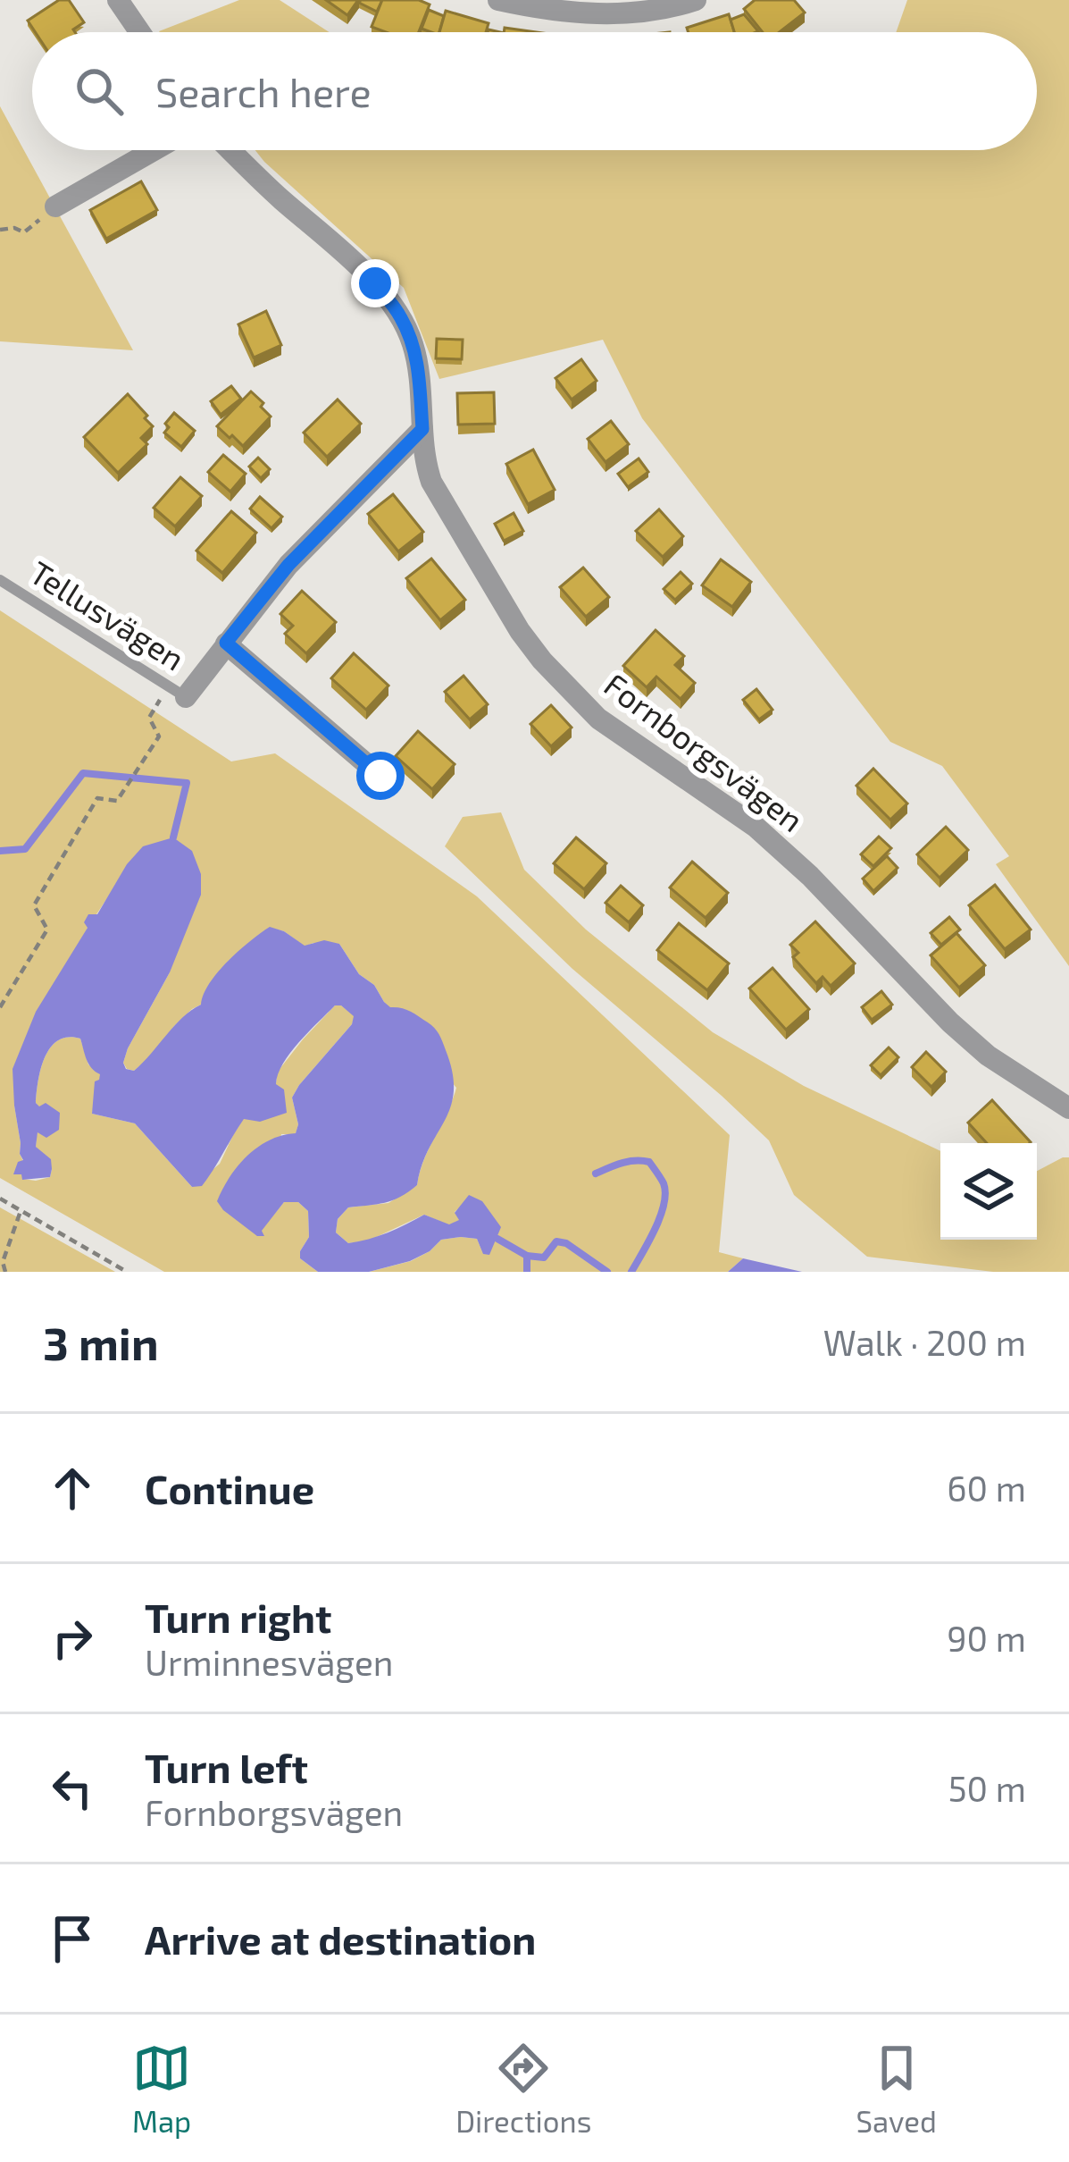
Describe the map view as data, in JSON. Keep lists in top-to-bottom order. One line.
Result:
{"streets":{"street":["Fornborgsvägen"],"lane":["Tellusvägen"]},"page":{"search":"Search here","heading":["3 min","Walk · 200 m"],"list":[["Continue","60 m"],["Turn right","Urminnesvägen","90 m"],["Turn left","Fornborgsvägen","50 m"],"Arrive at destination"],"nav":["Map","Directions","Saved"]}}
